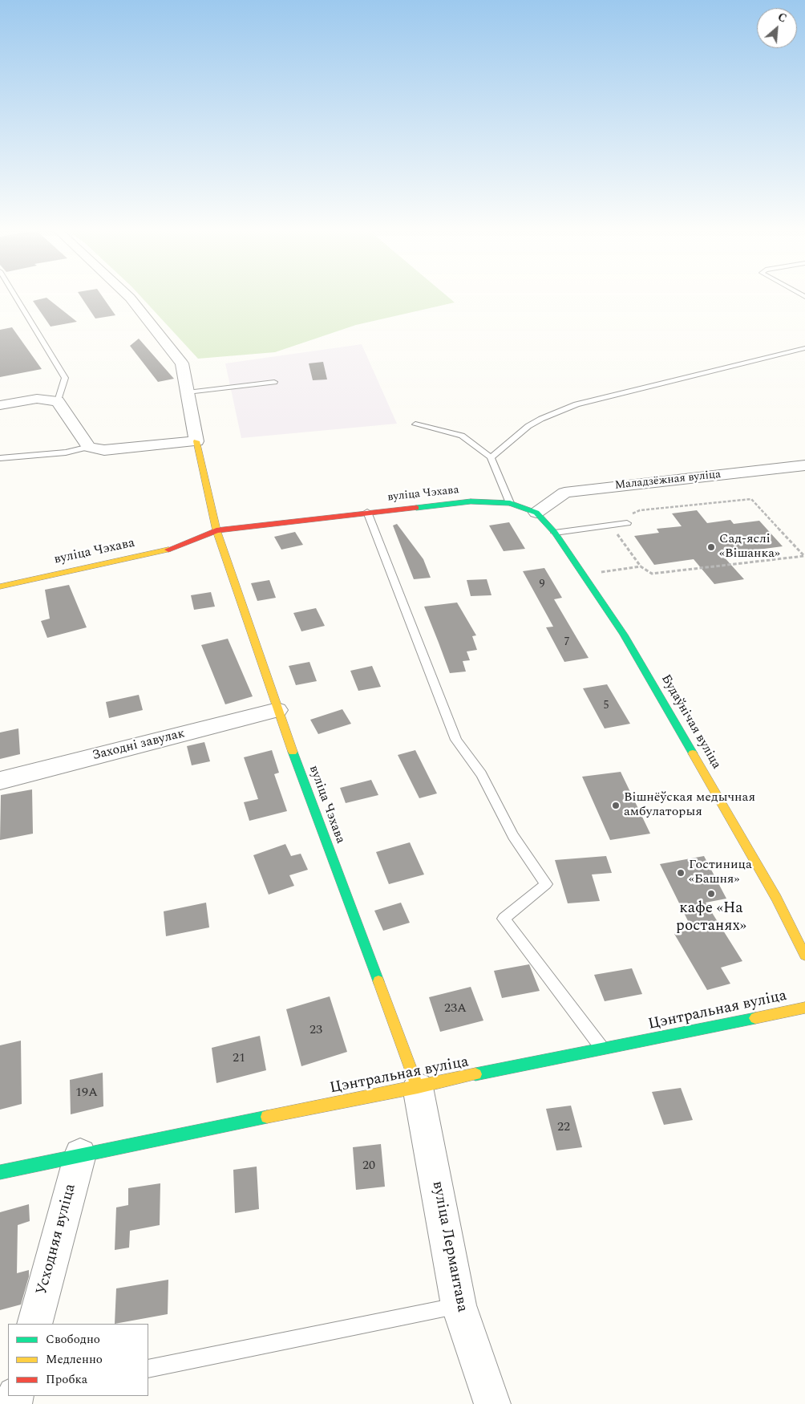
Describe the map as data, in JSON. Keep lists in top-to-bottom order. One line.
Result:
{"streets":{"street":["Маладзёжная вуліца","вуліца Чэхава","Будаўнічая вуліца","Заходні завулак","Цэнтральная вуліца","Усходняя вуліца","вуліца Лермантава"]},"crossings":[["Маладзёжная вуліца","вуліца Чэхава"],["Маладзёжная вуліца","Будаўнічая вуліца"],["вуліца Чэхава","Будаўнічая вуліца"],["вуліца Чэхава","Заходні завулак"],["вуліца Чэхава","Цэнтральная вуліца"],["вуліца Чэхава","вуліца Лермантава"],["Цэнтральная вуліца","Усходняя вуліца"],["Цэнтральная вуліца","вуліца Лермантава"]],"places":["Сад-яслі «Вішанка»","Вішнёўская медычная амбулаторыя","Гостиница «Башня»","кафе «На ростанях»"],"house_numbers":["9","7","5","23А","23","21","19А","22","20"],"legend":["Свободно","Медленно","Пробка"],"north":"top right"}
